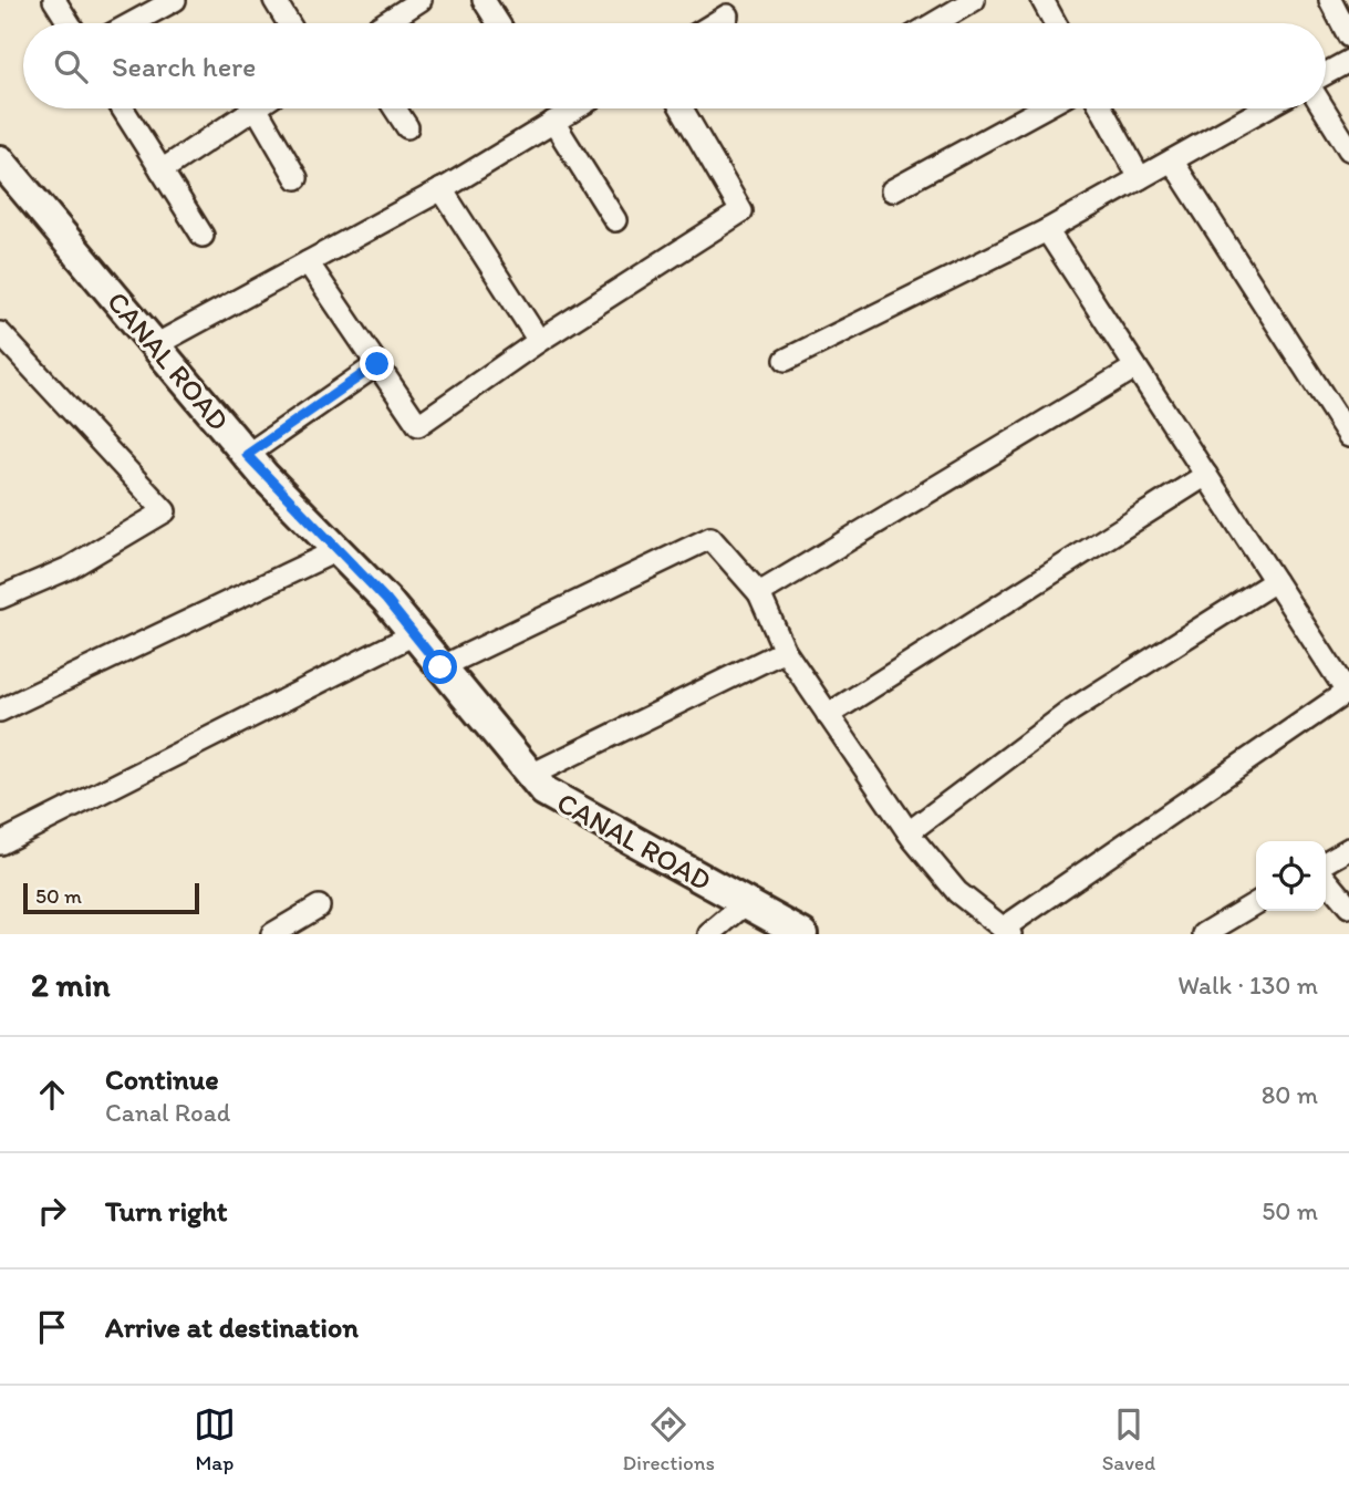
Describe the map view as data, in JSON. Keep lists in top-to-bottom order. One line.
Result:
{"streets":{"street":["CANAL ROAD"]},"scale_bar":"50 m","page":{"search":"Search here","scale":"50 m","heading":["2 min","Walk · 130 m"],"list":[["Continue","Canal Road","80 m"],["Turn right","50 m"],"Arrive at destination"],"nav":["Map","Directions","Saved"]}}
